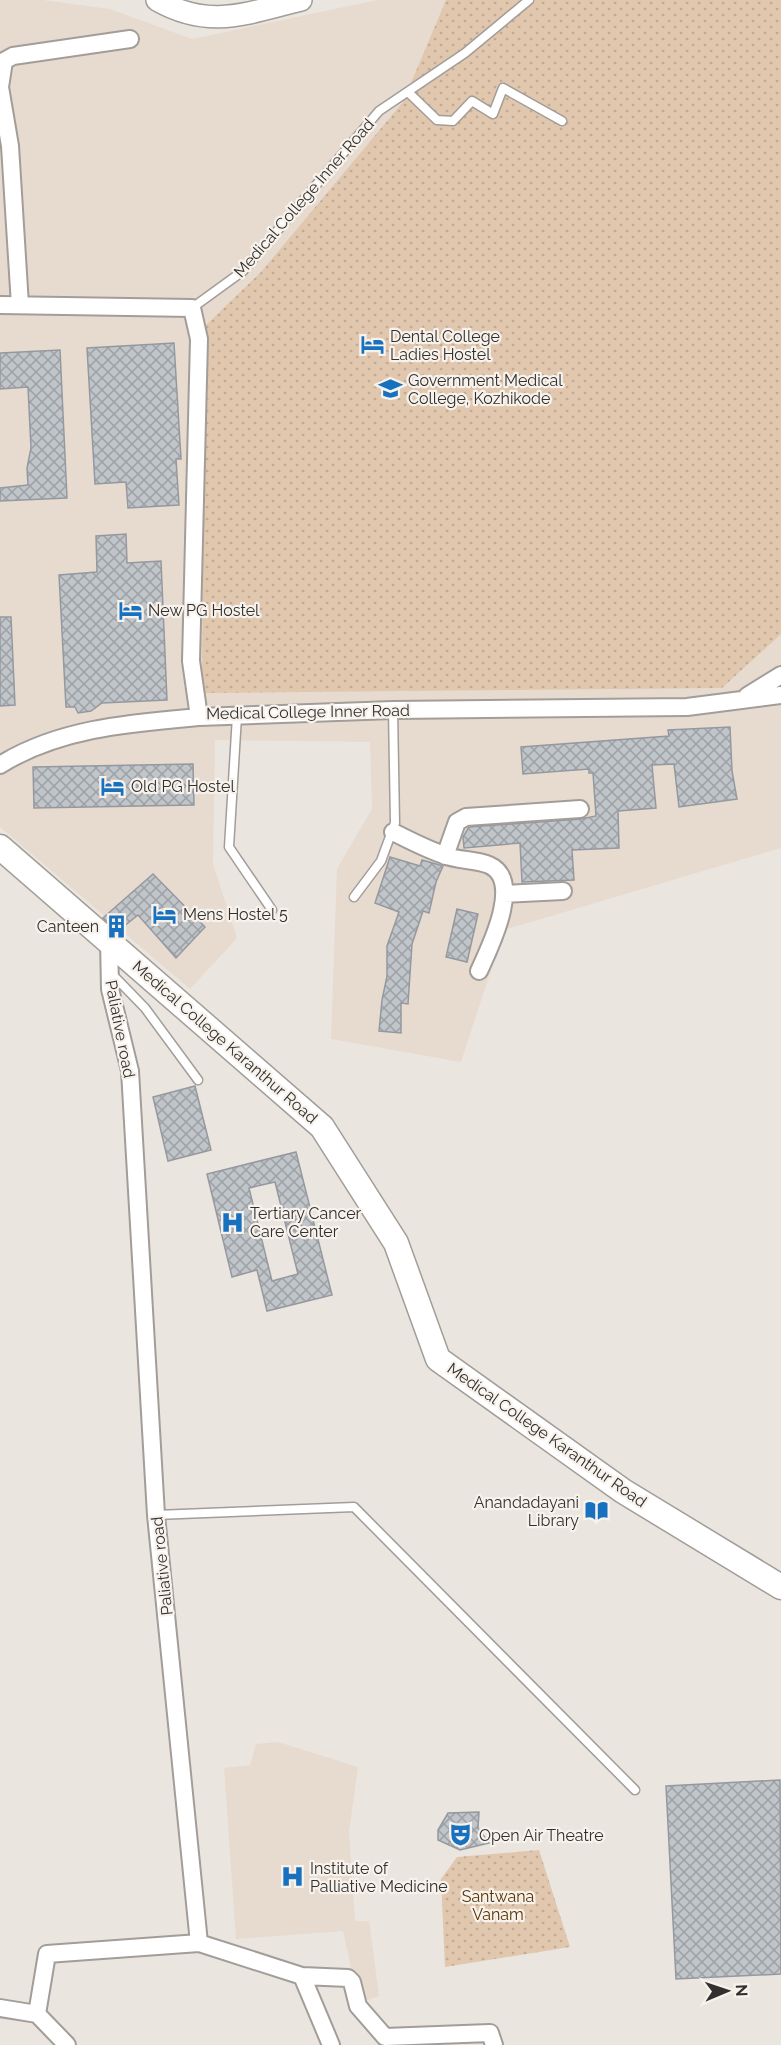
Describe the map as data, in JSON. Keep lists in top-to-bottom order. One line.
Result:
{"streets":{"main road":["Medical College Karanthur Road"],"street":["Medical College Inner Road","Paliative road"]},"crossings":[["Paliative road","Medical College Karanthur Road"]],"parks":["Santwana Vanam"],"places":{"hotel":["Dental College Ladies Hostel","New PG Hostel","Old PG Hostel","Mens Hostel 5"],"school or university":["Government Medical College, Kozhikode"],"building":["Canteen"],"hospital":["Tertiary Cancer Care Center","Institute of Palliative Medicine"],"library":["Anandadayani Library"],"theatre":["Open Air Theatre"]},"north":"right"}
